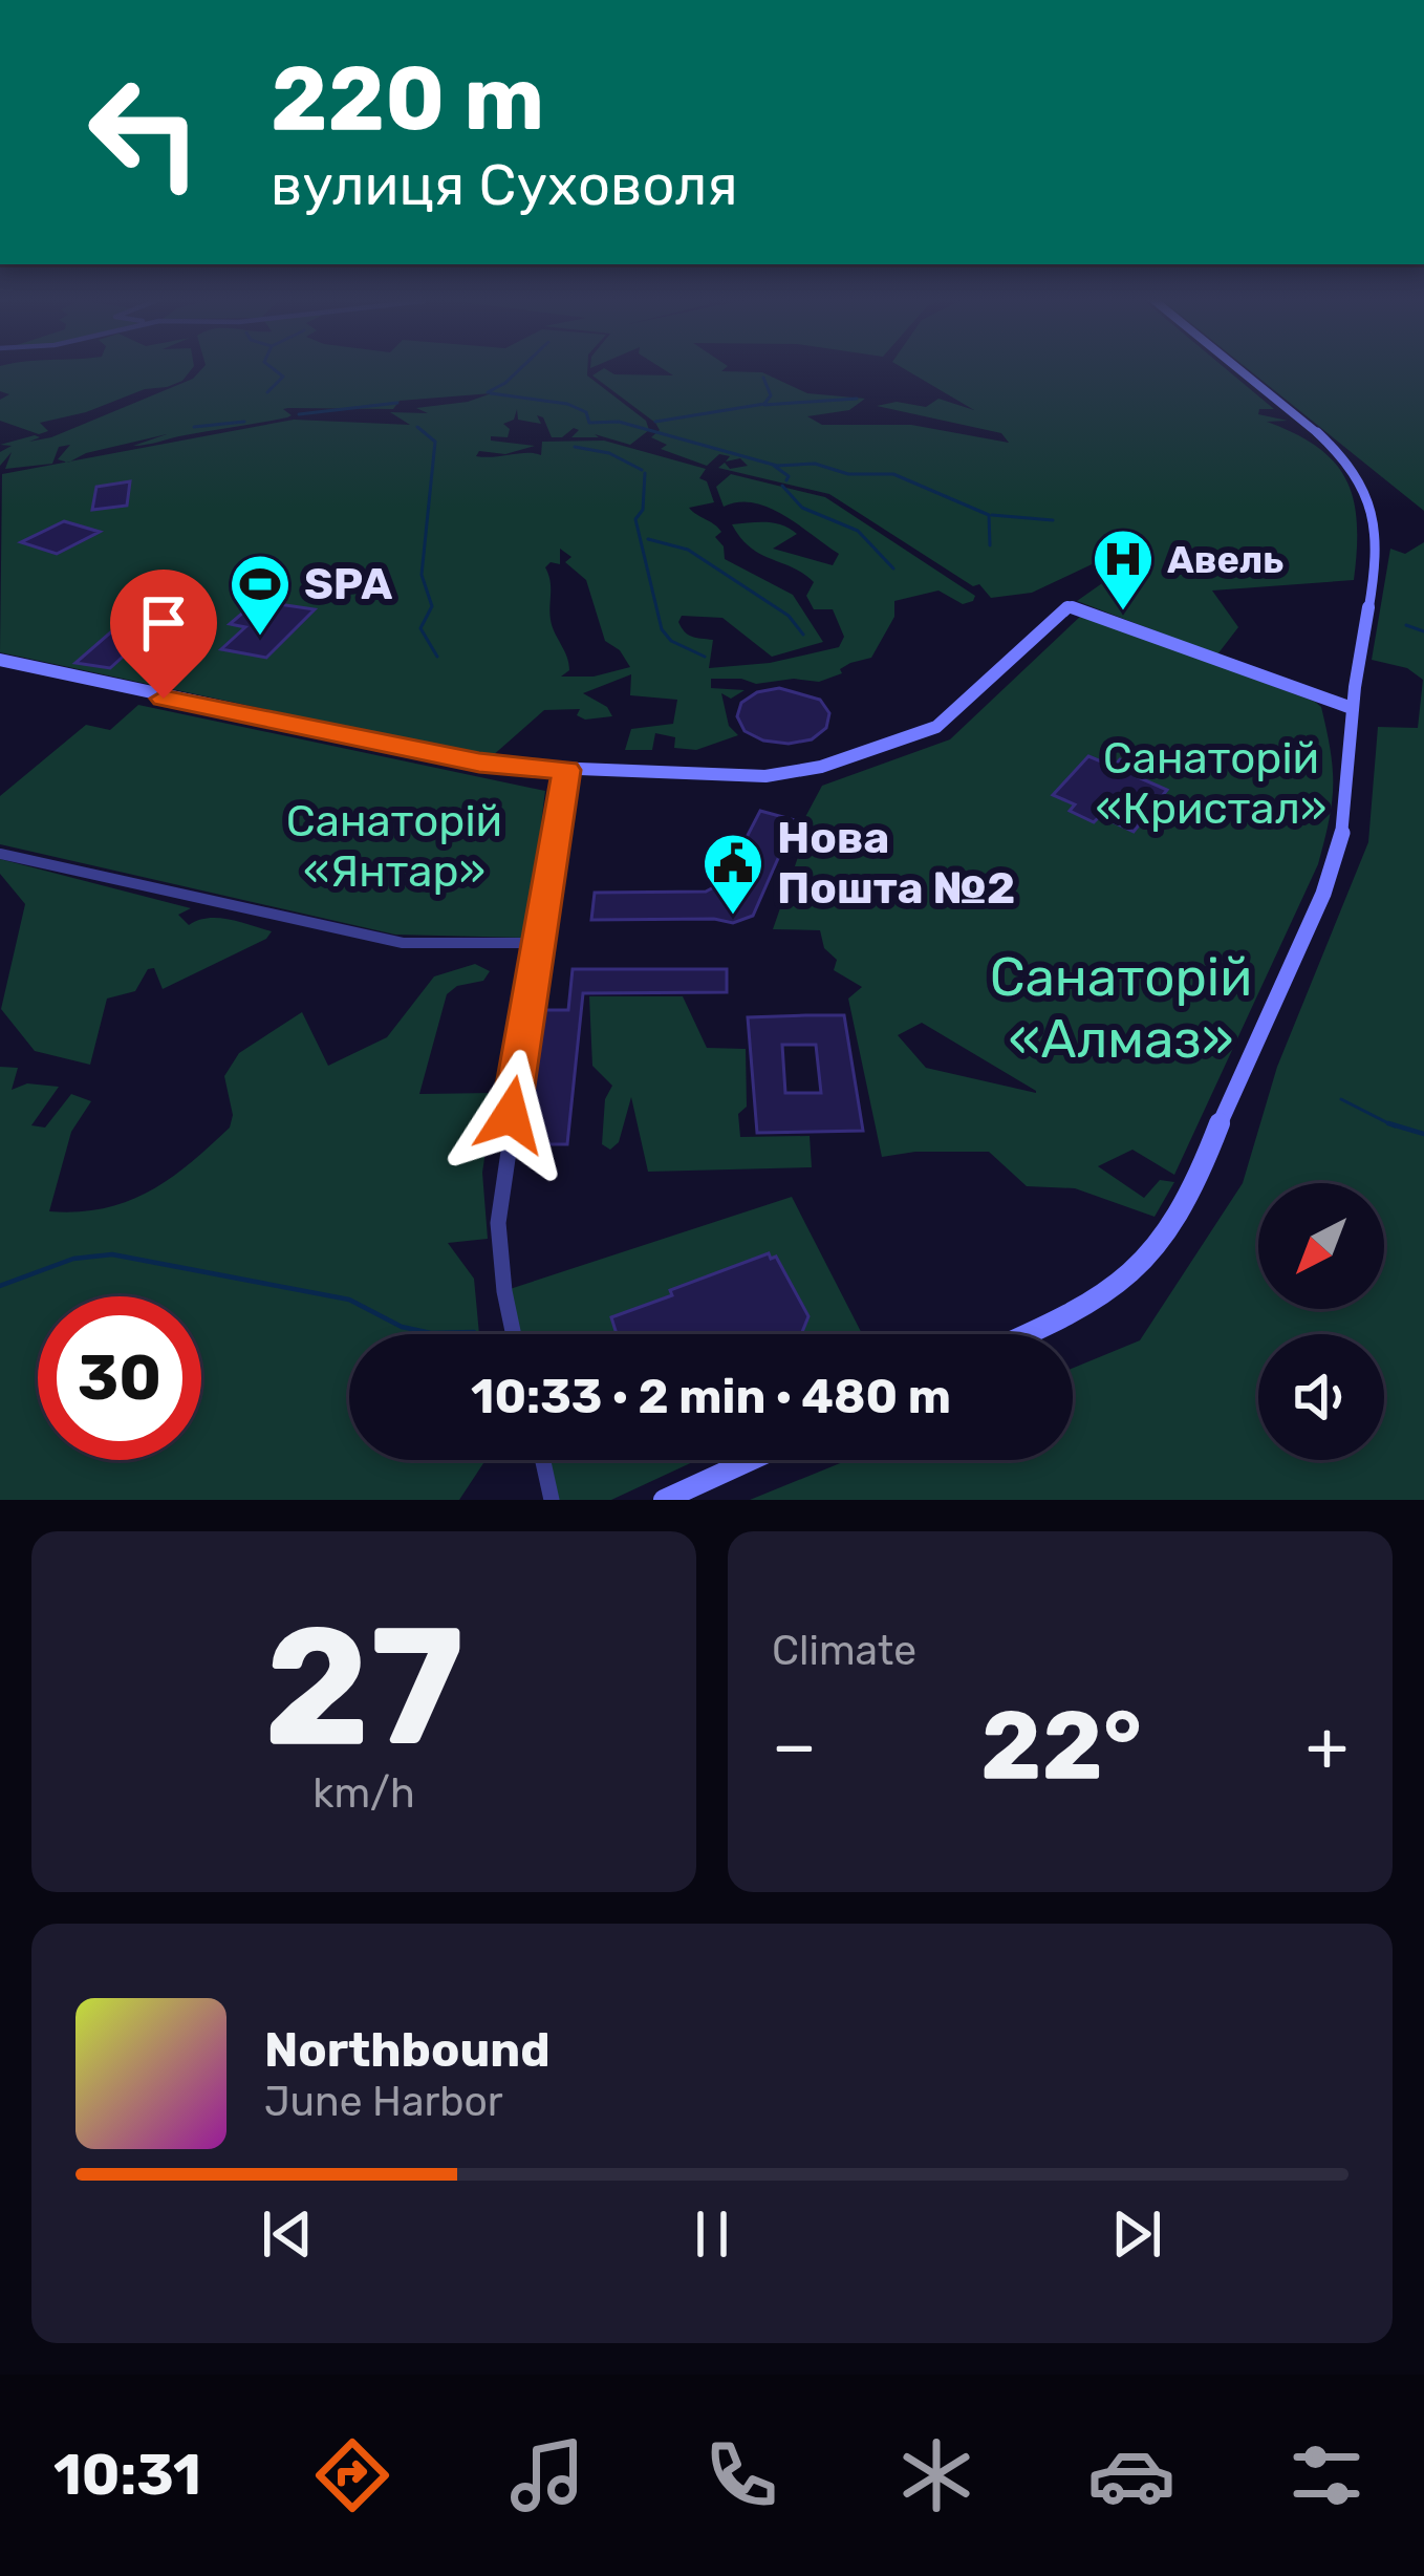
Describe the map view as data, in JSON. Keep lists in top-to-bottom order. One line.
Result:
{"parks":["Санаторій «Кристал»","Санаторій «Янтар»","Санаторій «Алмаз»"],"places":{"hospital":["Авель"],"sports":["SPA"],"public building":["Нова Пошта №2"]},"north":"bottom left","page":{"turn":["220 m","вулиця Суховоля"],"limit":"30","trip":"10:33 · 2 min · 480 m","tile":[["27","km/h"],"Climate"],"heat":["−","22°","+"],"song":["Northbound","June Harbor"],"tabs":"10:31"}}
